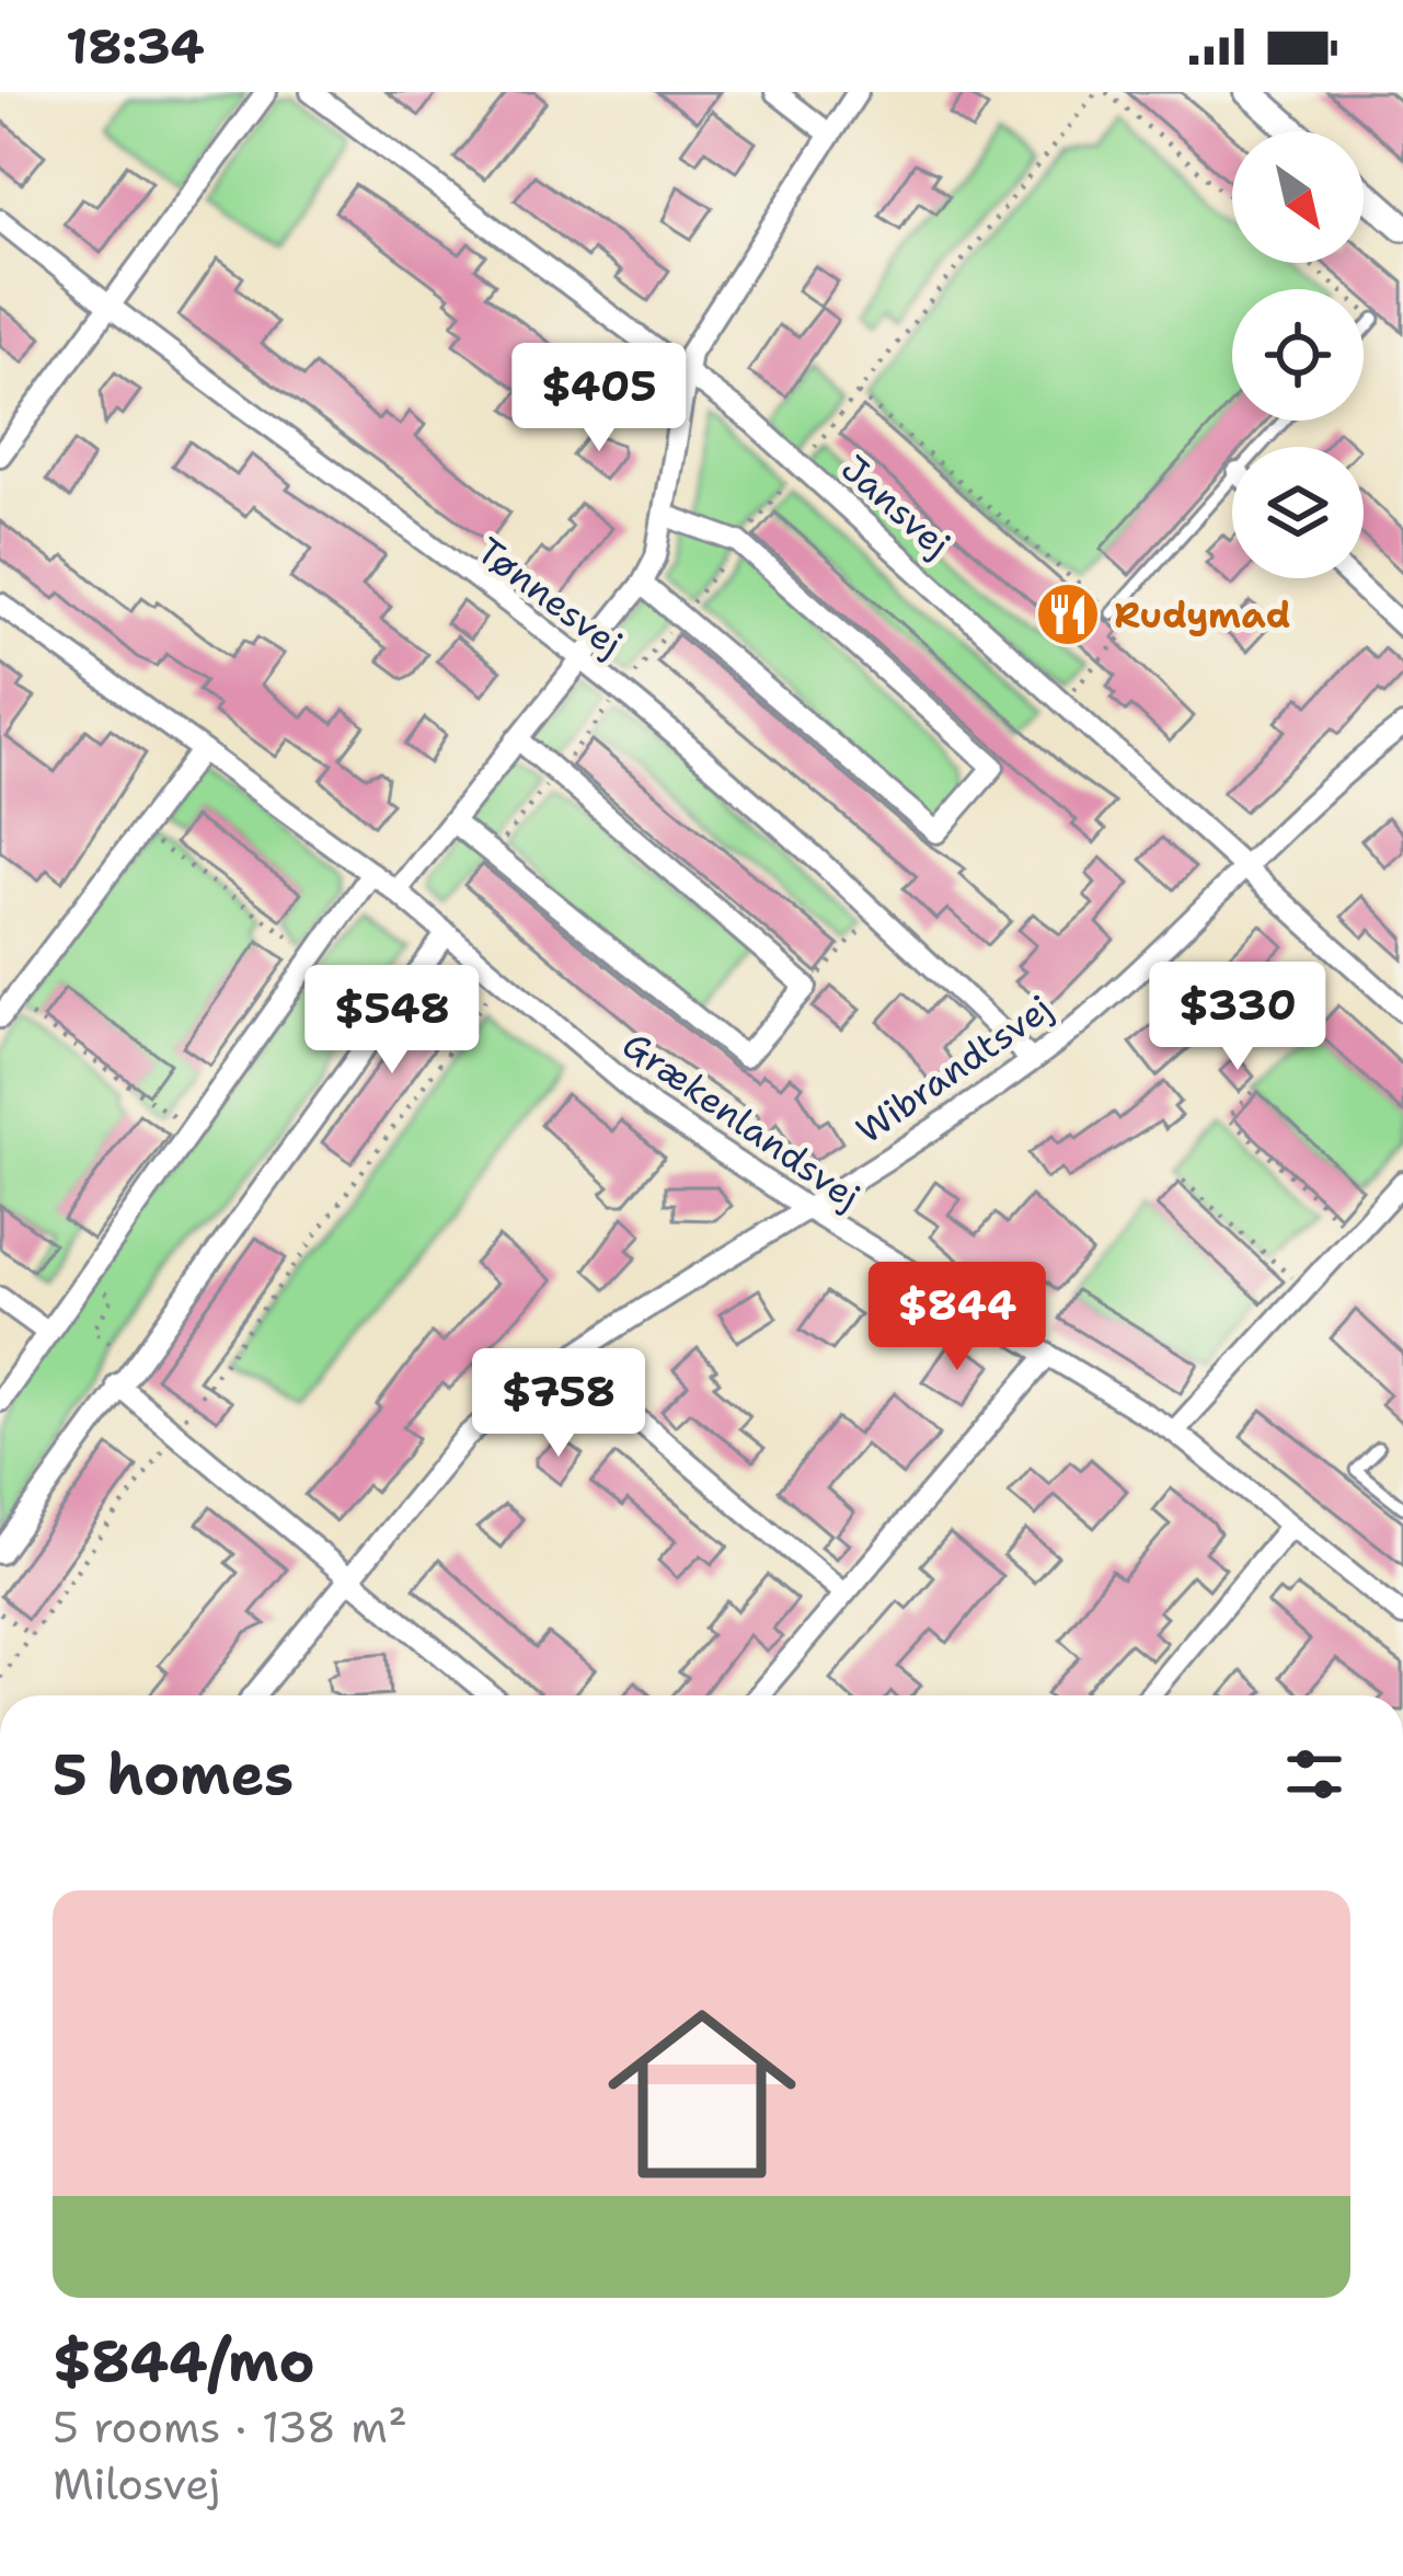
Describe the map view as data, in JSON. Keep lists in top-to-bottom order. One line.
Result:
{"streets":{"street":["Jansvej","Tønnesvej","Wibrandtsvej","Grækenlandsvej"]},"crossings":[["Jansvej","Wibrandtsvej"],["Tønnesvej","Wibrandtsvej"],["Wibrandtsvej","Grækenlandsvej"]],"places":{"restaurant":["Rudymad"]},"north":"bottom right","page":{"status":"18:34","price":["$405","$330","$548","$844","$758"],"heading":"5 homes","list":[{"name":"$844/mo","note":"5 rooms · 138 m² · Milosvej"}]}}
